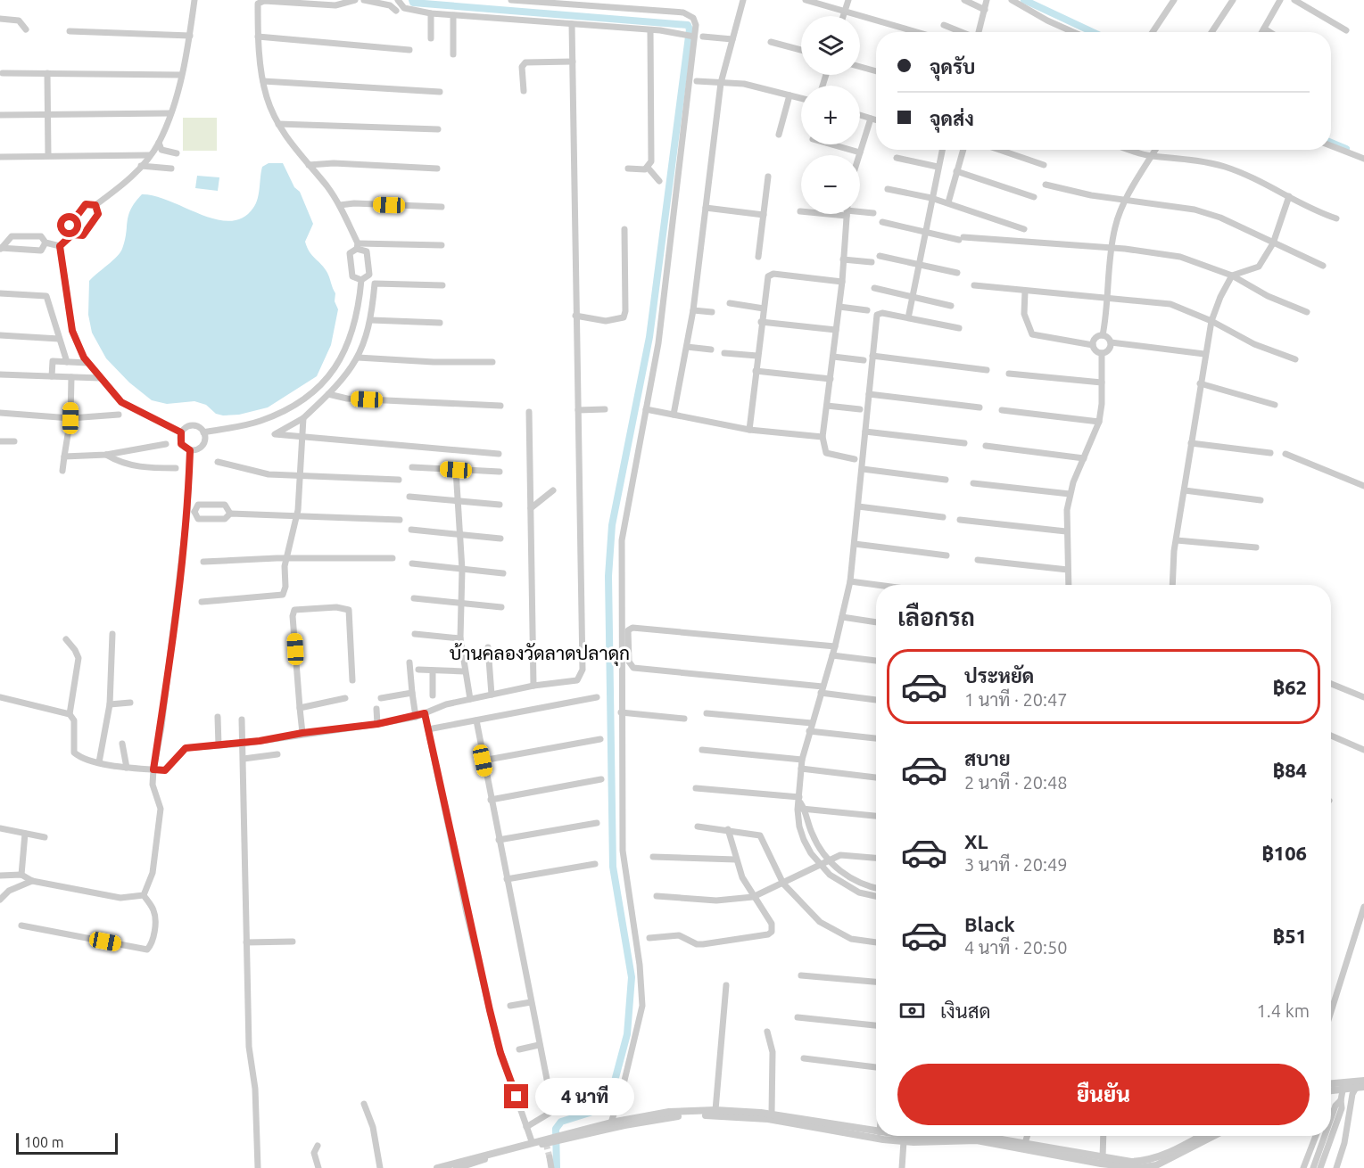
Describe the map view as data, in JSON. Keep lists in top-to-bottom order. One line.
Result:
{"districts":["บ้านคลองวัดลาดปลาดุก"],"scale_bar":"100 m","page":{"map_buttons":["+","−"],"banner":["จุดรับ","จุดส่ง"],"heading":"เลือกรถ","list":[{"name":"ประหยัด","note":"1 นาที · 20:47","value":"฿62"},{"name":"สบาย","note":"2 นาที · 20:48","value":"฿84"},{"name":"XL","note":"3 นาที · 20:49","value":"฿106"},{"name":"Black","note":"4 นาที · 20:50","value":"฿51"}],"pay":["เงินสด","1.4 km"],"buttons":"ยืนยัน","bubble":"4 นาที","scale":"100 m"}}
